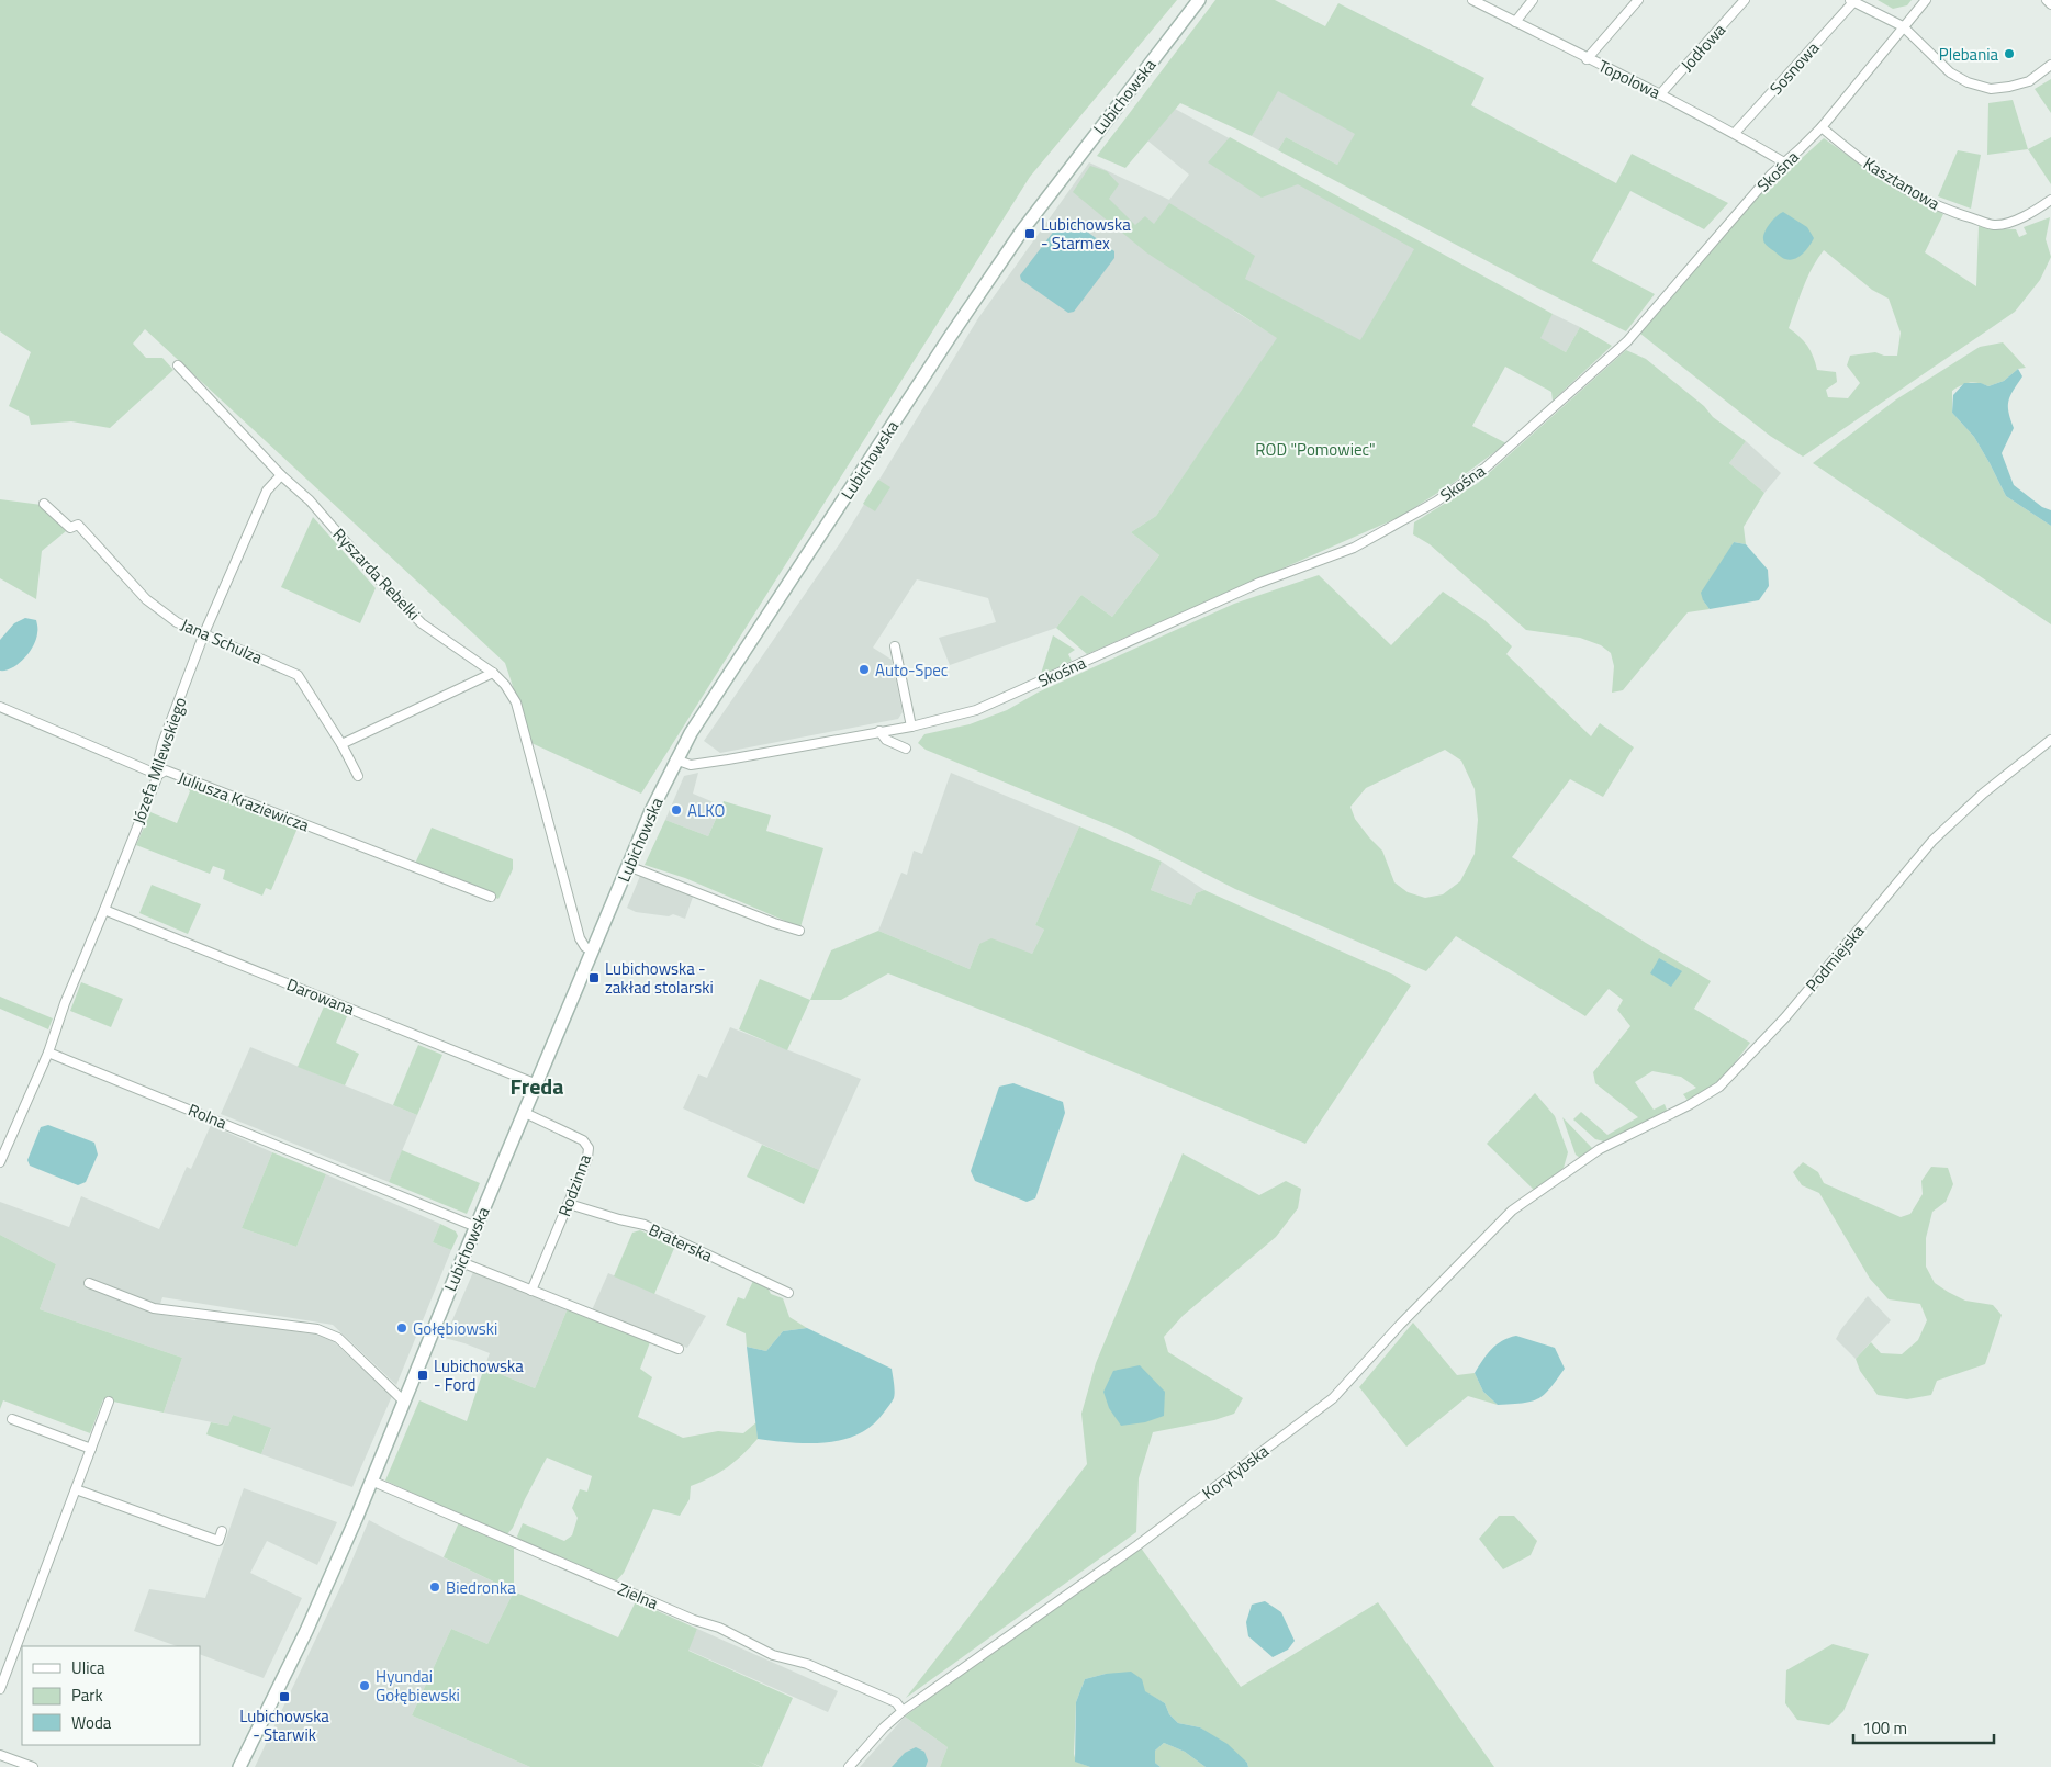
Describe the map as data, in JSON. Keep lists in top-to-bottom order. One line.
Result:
{"streets":{"street":["Jodłowa","Sosnowa","Topolowa","Lubichowska","Skośna","Kasztanowa","Ryszarda Rebelki","Jana Schulza","Józefa Milewskiego","Juliusza Kraziewicza","Podmiejska","Darowana","Rolna","Rodzinna","Braterska","Korytybska","Zielna"]},"crossings":[["Jodłowa","Topolowa"],["Sosnowa","Topolowa"],["Topolowa","Skośna"],["Lubichowska","Skośna"],["Lubichowska","Ryszarda Rebelki"],["Lubichowska","Darowana"],["Lubichowska","Rolna"],["Lubichowska","Rodzinna"],["Lubichowska","Zielna"],["Skośna","Kasztanowa"],["Ryszarda Rebelki","Józefa Milewskiego"],["Jana Schulza","Józefa Milewskiego"],["Józefa Milewskiego","Juliusza Kraziewicza"],["Józefa Milewskiego","Darowana"],["Józefa Milewskiego","Rolna"],["Podmiejska","Korytybska"],["Rodzinna","Braterska"],["Korytybska","Zielna"]],"districts":["Freda"],"parks":["ROD \"Pomowiec\""],"places":{"other":["Plebania","Auto-Spec","ALKO","Gołębiowski","Biedronka","Hyundai Gołębiewski"],"transit":["Lubichowska - Starmex","Lubichowska - zakład stolarski","Lubichowska - Ford","Lubichowska - Starwik"]},"legend":["Ulica","Park","Woda"],"scale_bar":"100 m"}
